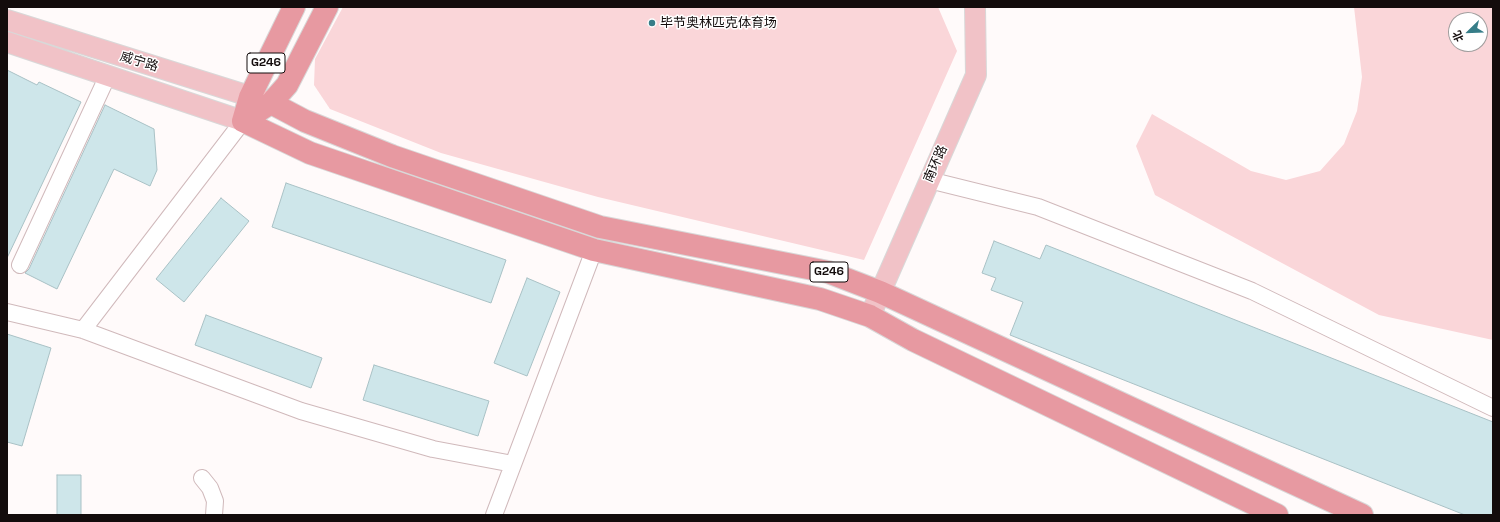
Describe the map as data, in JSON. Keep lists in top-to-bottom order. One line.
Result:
{"streets":{"highway":["G246"],"main road":["威宁路","南环路"]},"crossings":[["威宁路","G246"],["G246","南环路"]],"places":["毕节奥林匹克体育场"],"north":"bottom left"}
